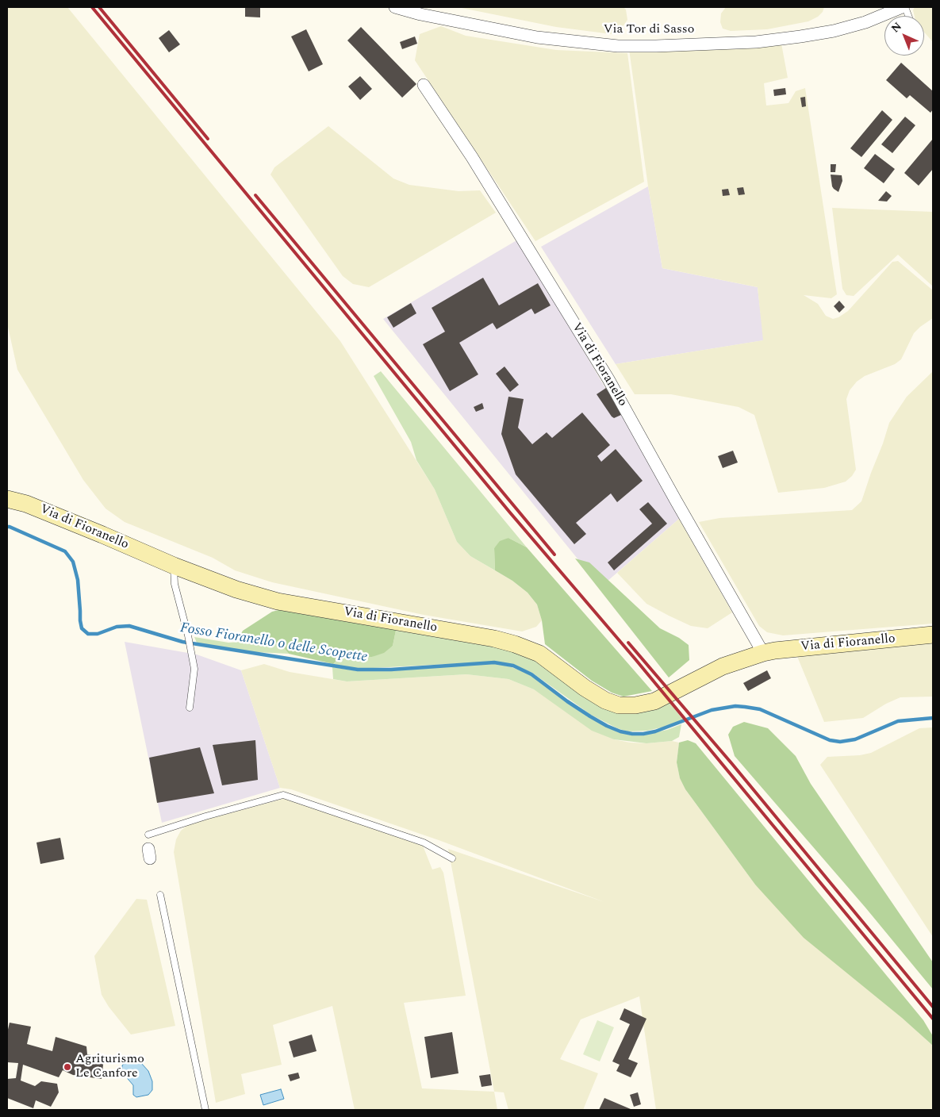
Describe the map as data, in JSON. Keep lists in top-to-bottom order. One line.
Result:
{"streets":{"street":["Via Tor di Sasso","Via di Fioranello"]},"water":["Fosso Fioranello o delle Scopette"],"places":["Agriturismo Le Canfore"],"north":"top left"}
